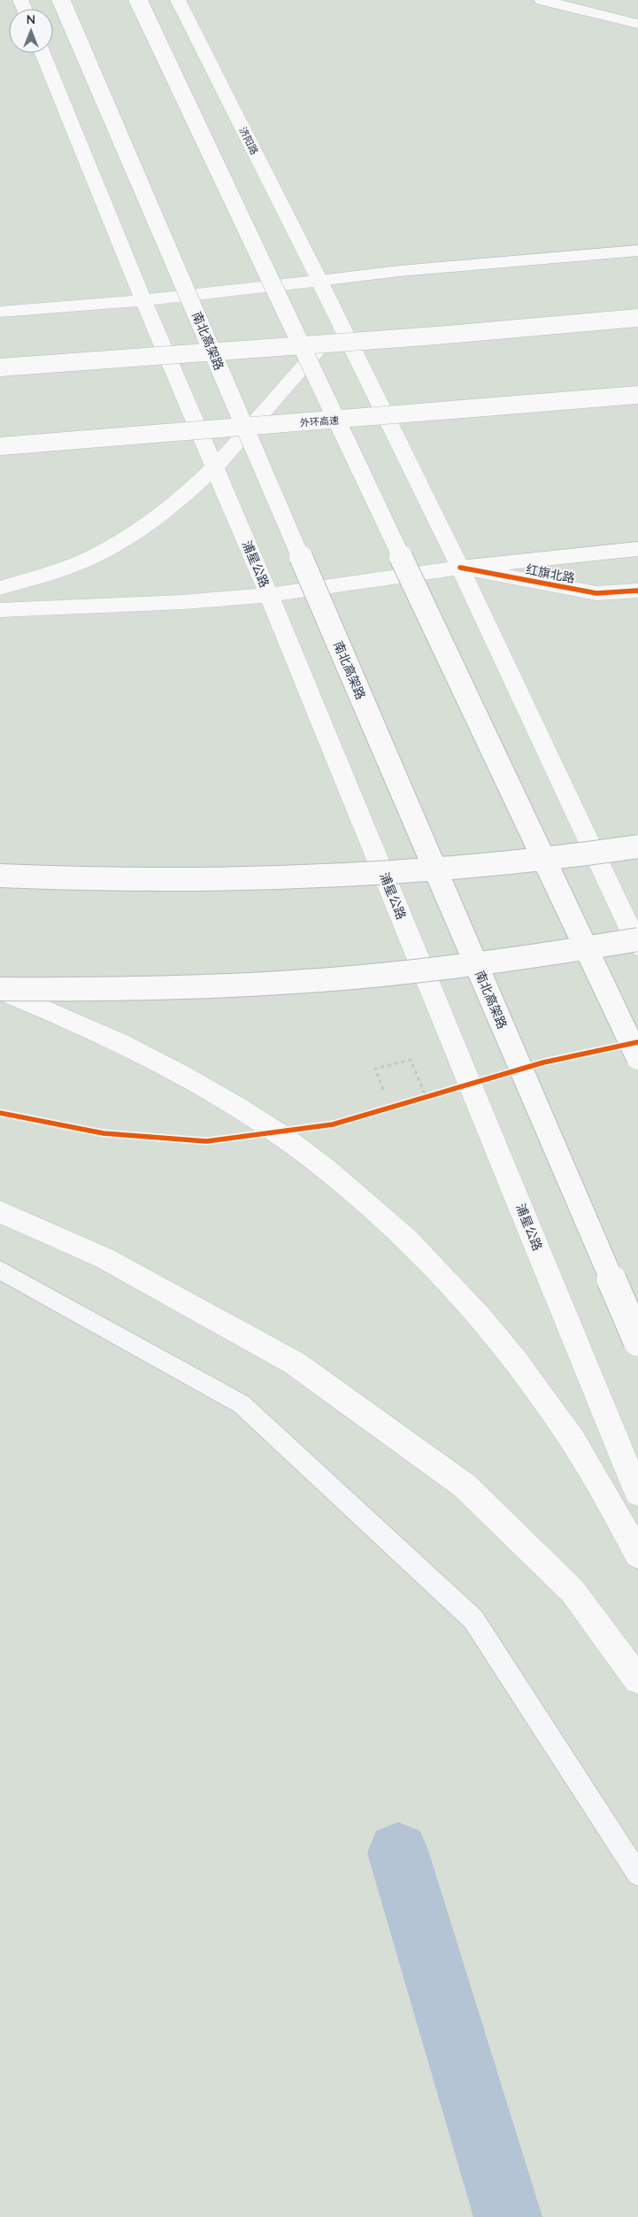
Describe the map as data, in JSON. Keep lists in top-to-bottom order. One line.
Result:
{"streets":{"main road":["济阳路","南北高架路","外环高速","浦星公路"],"street":["红旗北路"]},"north":"top"}
